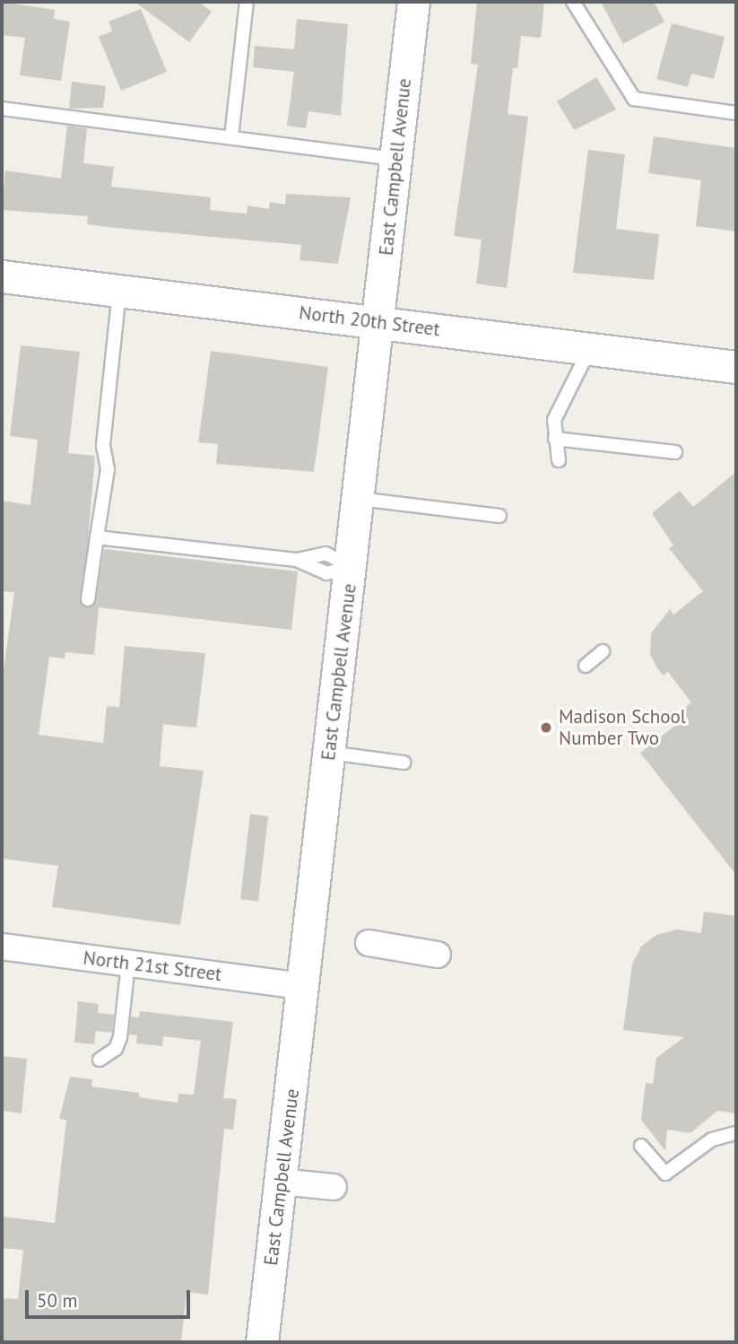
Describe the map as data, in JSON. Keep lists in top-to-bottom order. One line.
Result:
{"streets":{"street":["East Campbell Avenue","North 20th Street","North 21st Street"]},"crossings":[["East Campbell Avenue","North 20th Street"],["East Campbell Avenue","North 21st Street"]],"places":["Madison School Number Two"],"scale_bar":"50 m"}
